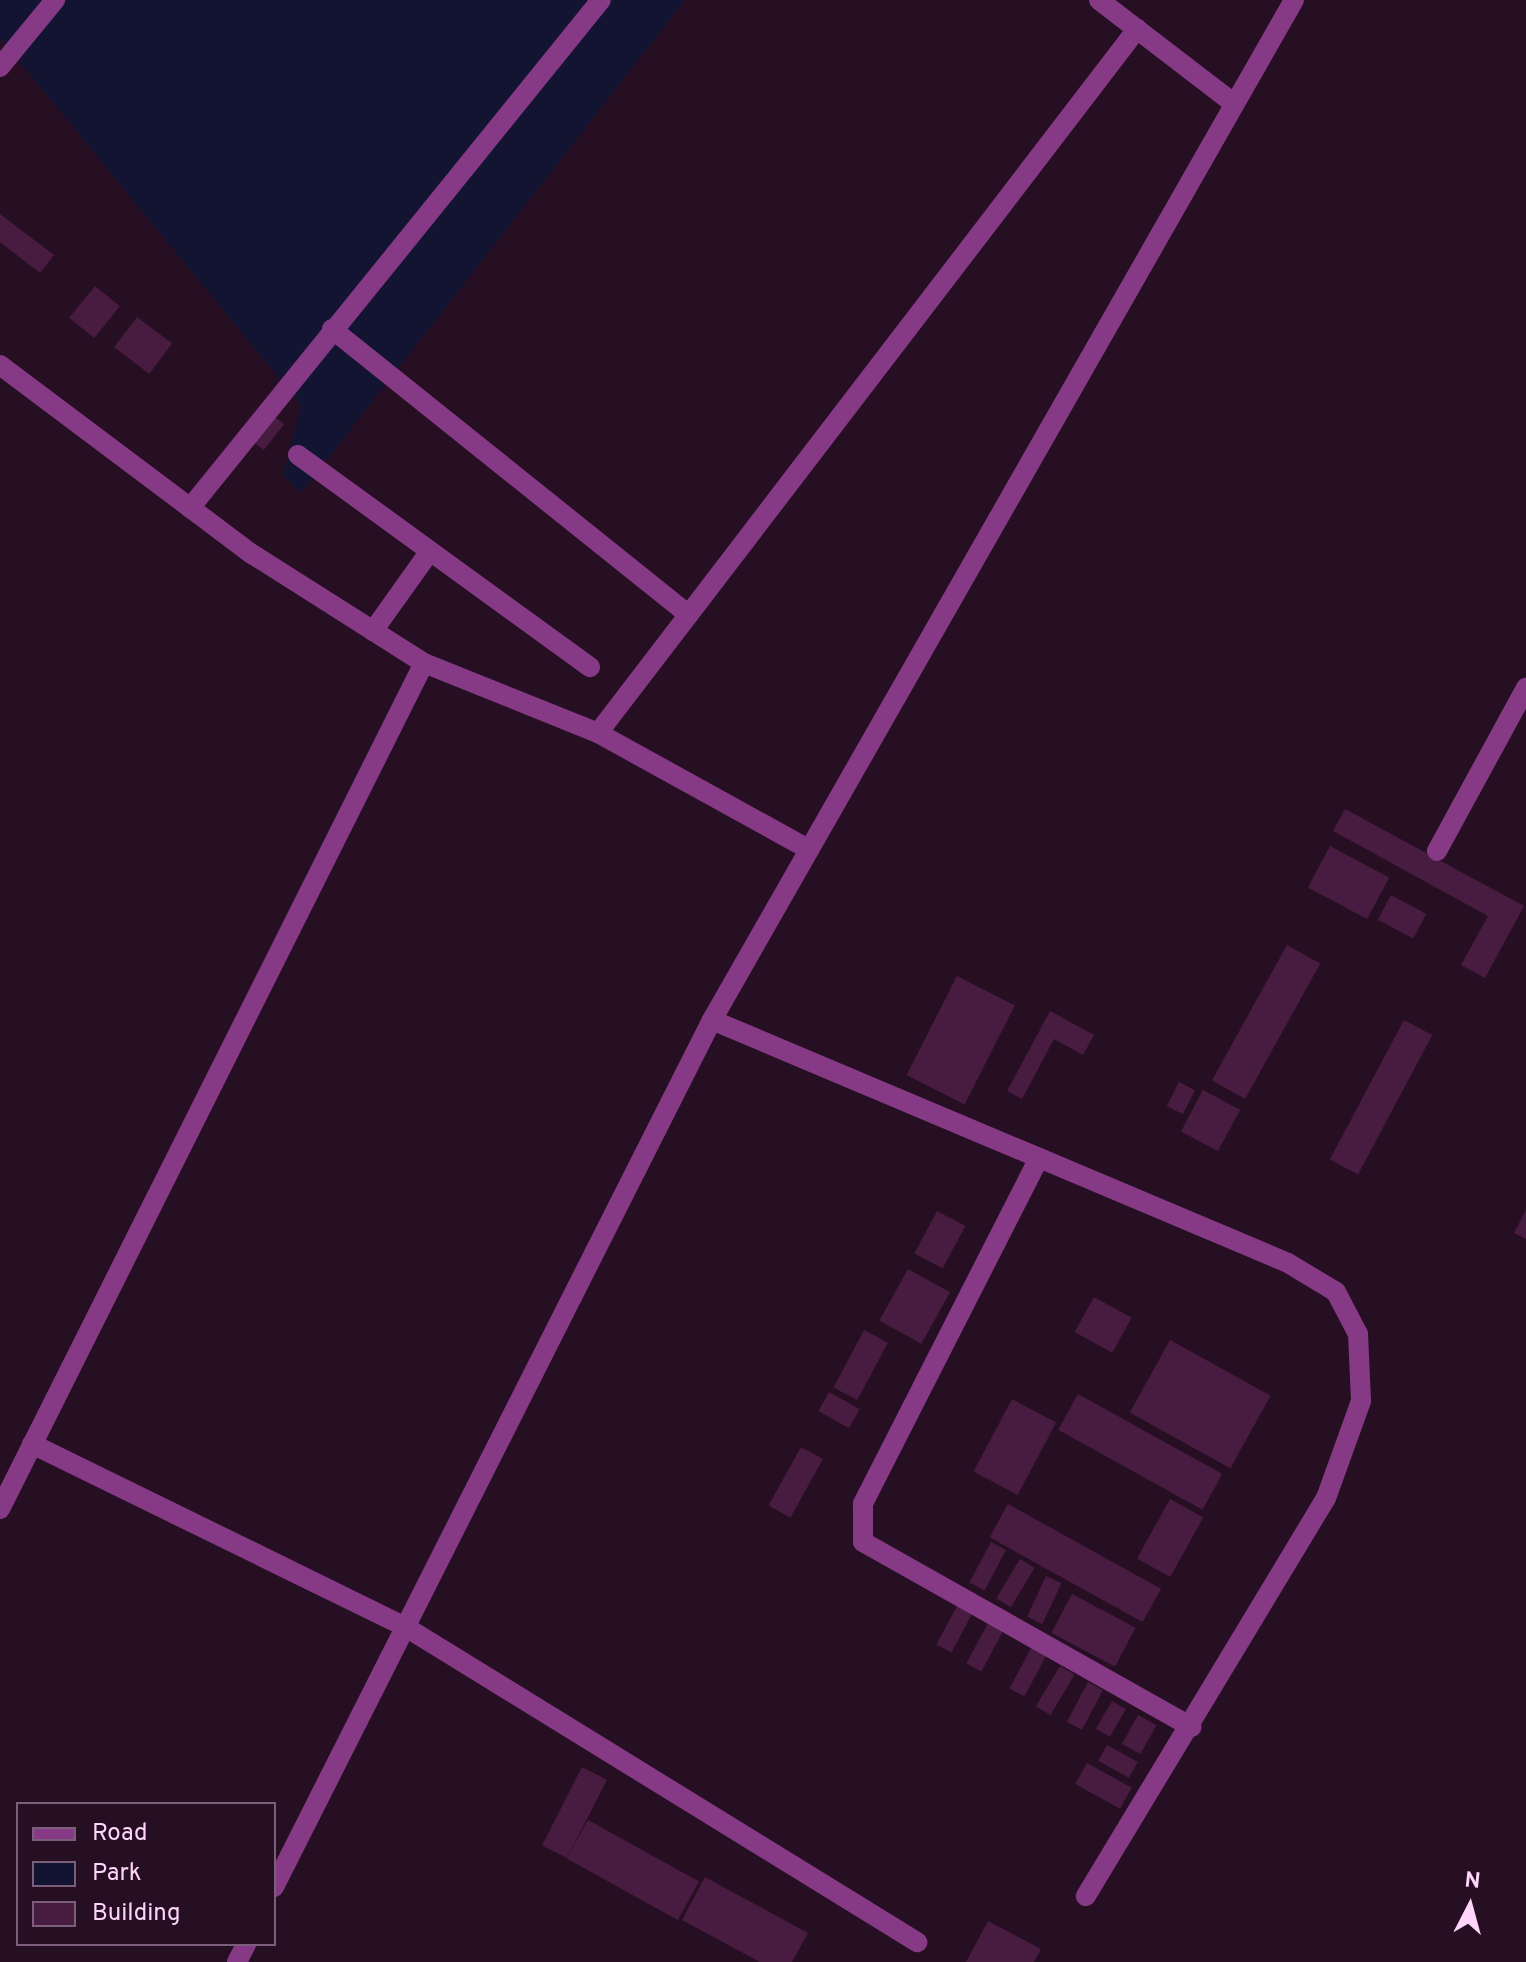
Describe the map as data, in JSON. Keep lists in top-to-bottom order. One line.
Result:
{"legend":["Road","Park","Building"],"north":"top"}
